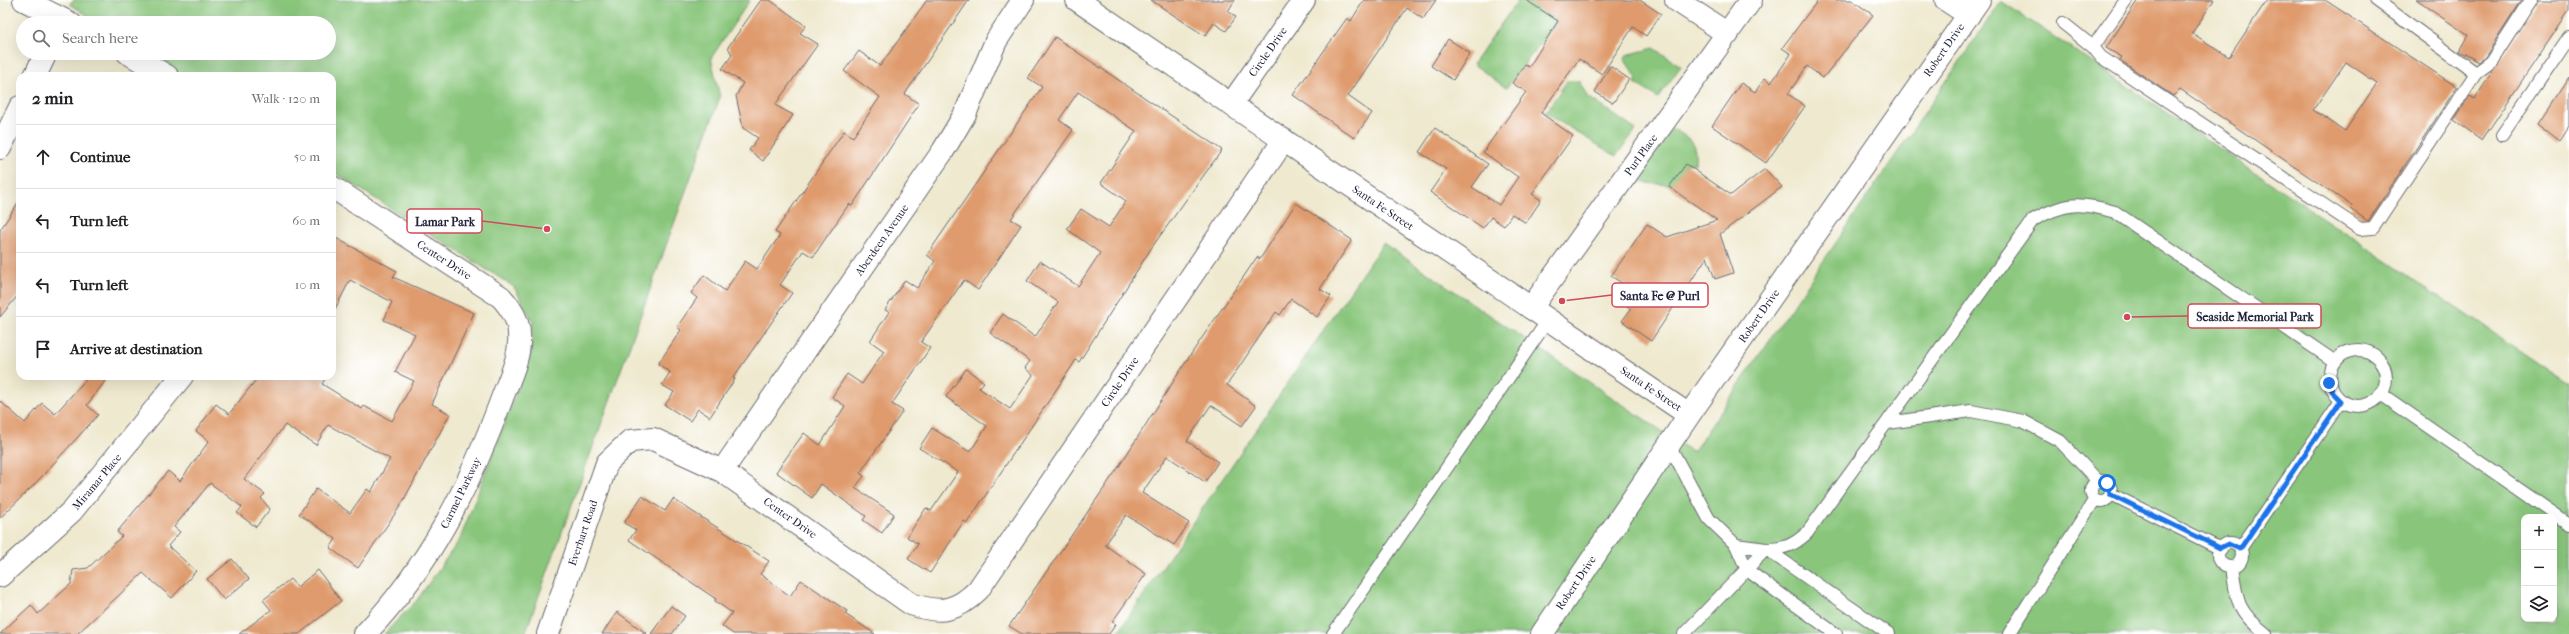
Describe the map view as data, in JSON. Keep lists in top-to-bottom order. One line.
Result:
{"streets":{"street":["Robert Drive","Circle Drive","Purl Place","Santa Fe Street","Aberdeen Avenue","Center Drive","Miramar Place","Carmel Parkway","Everhart Road"]},"crossings":[["Robert Drive","Santa Fe Street"],["Circle Drive","Santa Fe Street"],["Circle Drive","Center Drive"],["Purl Place","Santa Fe Street"],["Aberdeen Avenue","Center Drive"],["Center Drive","Carmel Parkway"],["Center Drive","Everhart Road"]],"places":["Lamar Park","Santa Fe @ Purl","Seaside Memorial Park"],"page":{"search":"Search here","heading":["2 min","Walk · 120 m"],"list":[["Continue","50 m"],["Turn left","60 m"],["Turn left","10 m"],"Arrive at destination"],"map_buttons":["+","−"]}}
